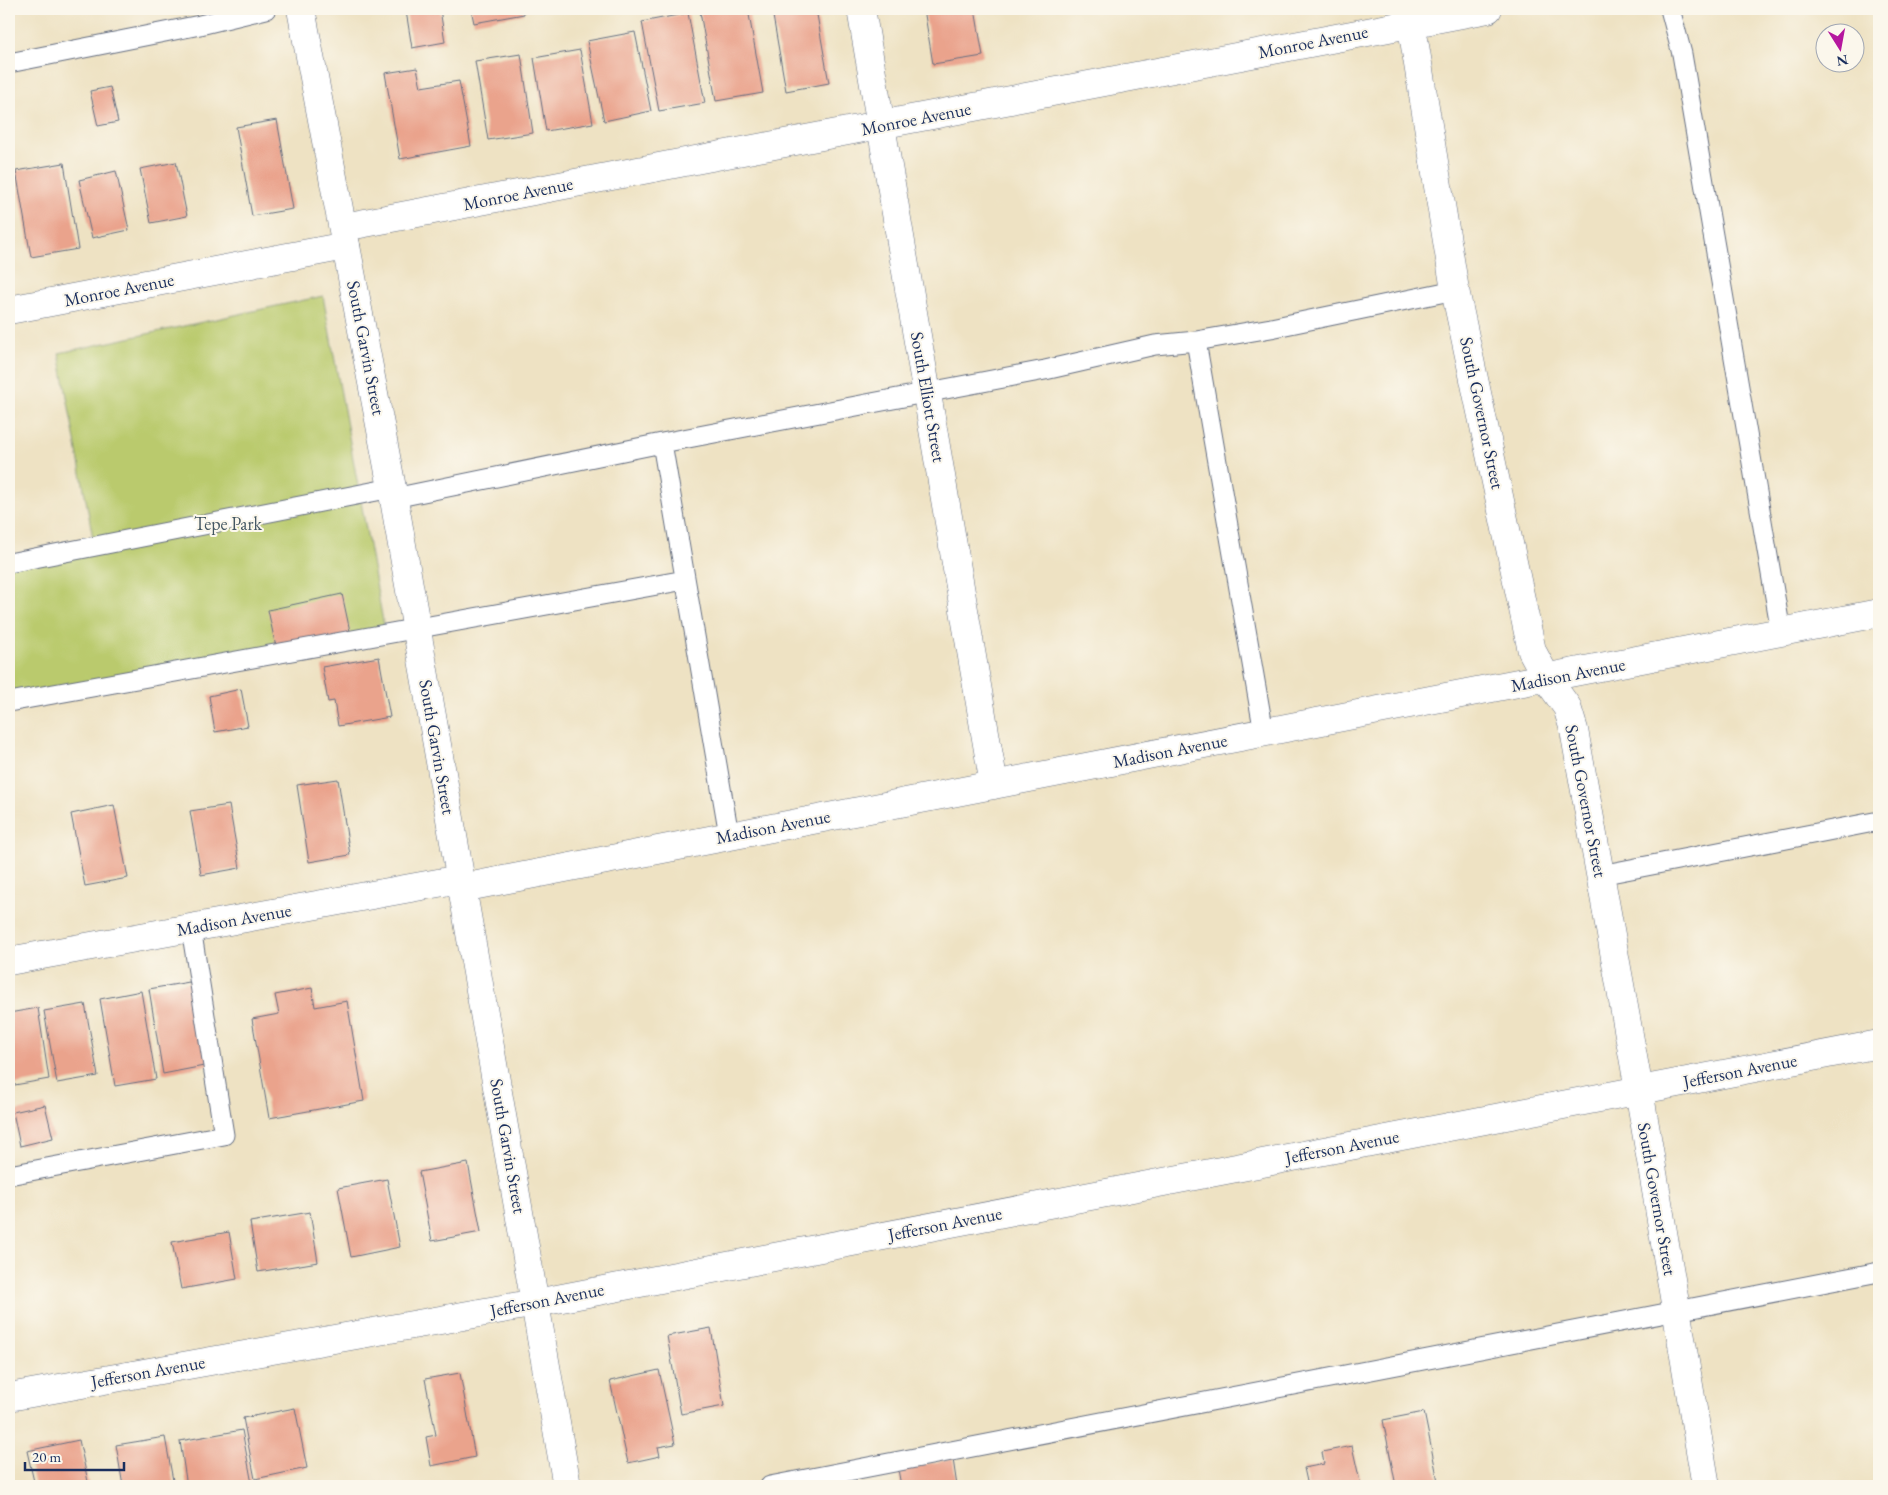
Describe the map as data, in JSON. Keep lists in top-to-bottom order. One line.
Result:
{"streets":{"street":["Monroe Avenue","South Garvin Street","South Elliott Street","South Governor Street","Madison Avenue","Jefferson Avenue"]},"crossings":[["Monroe Avenue","South Garvin Street"],["Monroe Avenue","South Elliott Street"],["Monroe Avenue","South Governor Street"],["South Garvin Street","Madison Avenue"],["South Garvin Street","Jefferson Avenue"],["South Elliott Street","Madison Avenue"],["South Governor Street","Madison Avenue"],["South Governor Street","Jefferson Avenue"]],"parks":["Tepe Park"],"scale_bar":"20 m","north":"bottom"}
